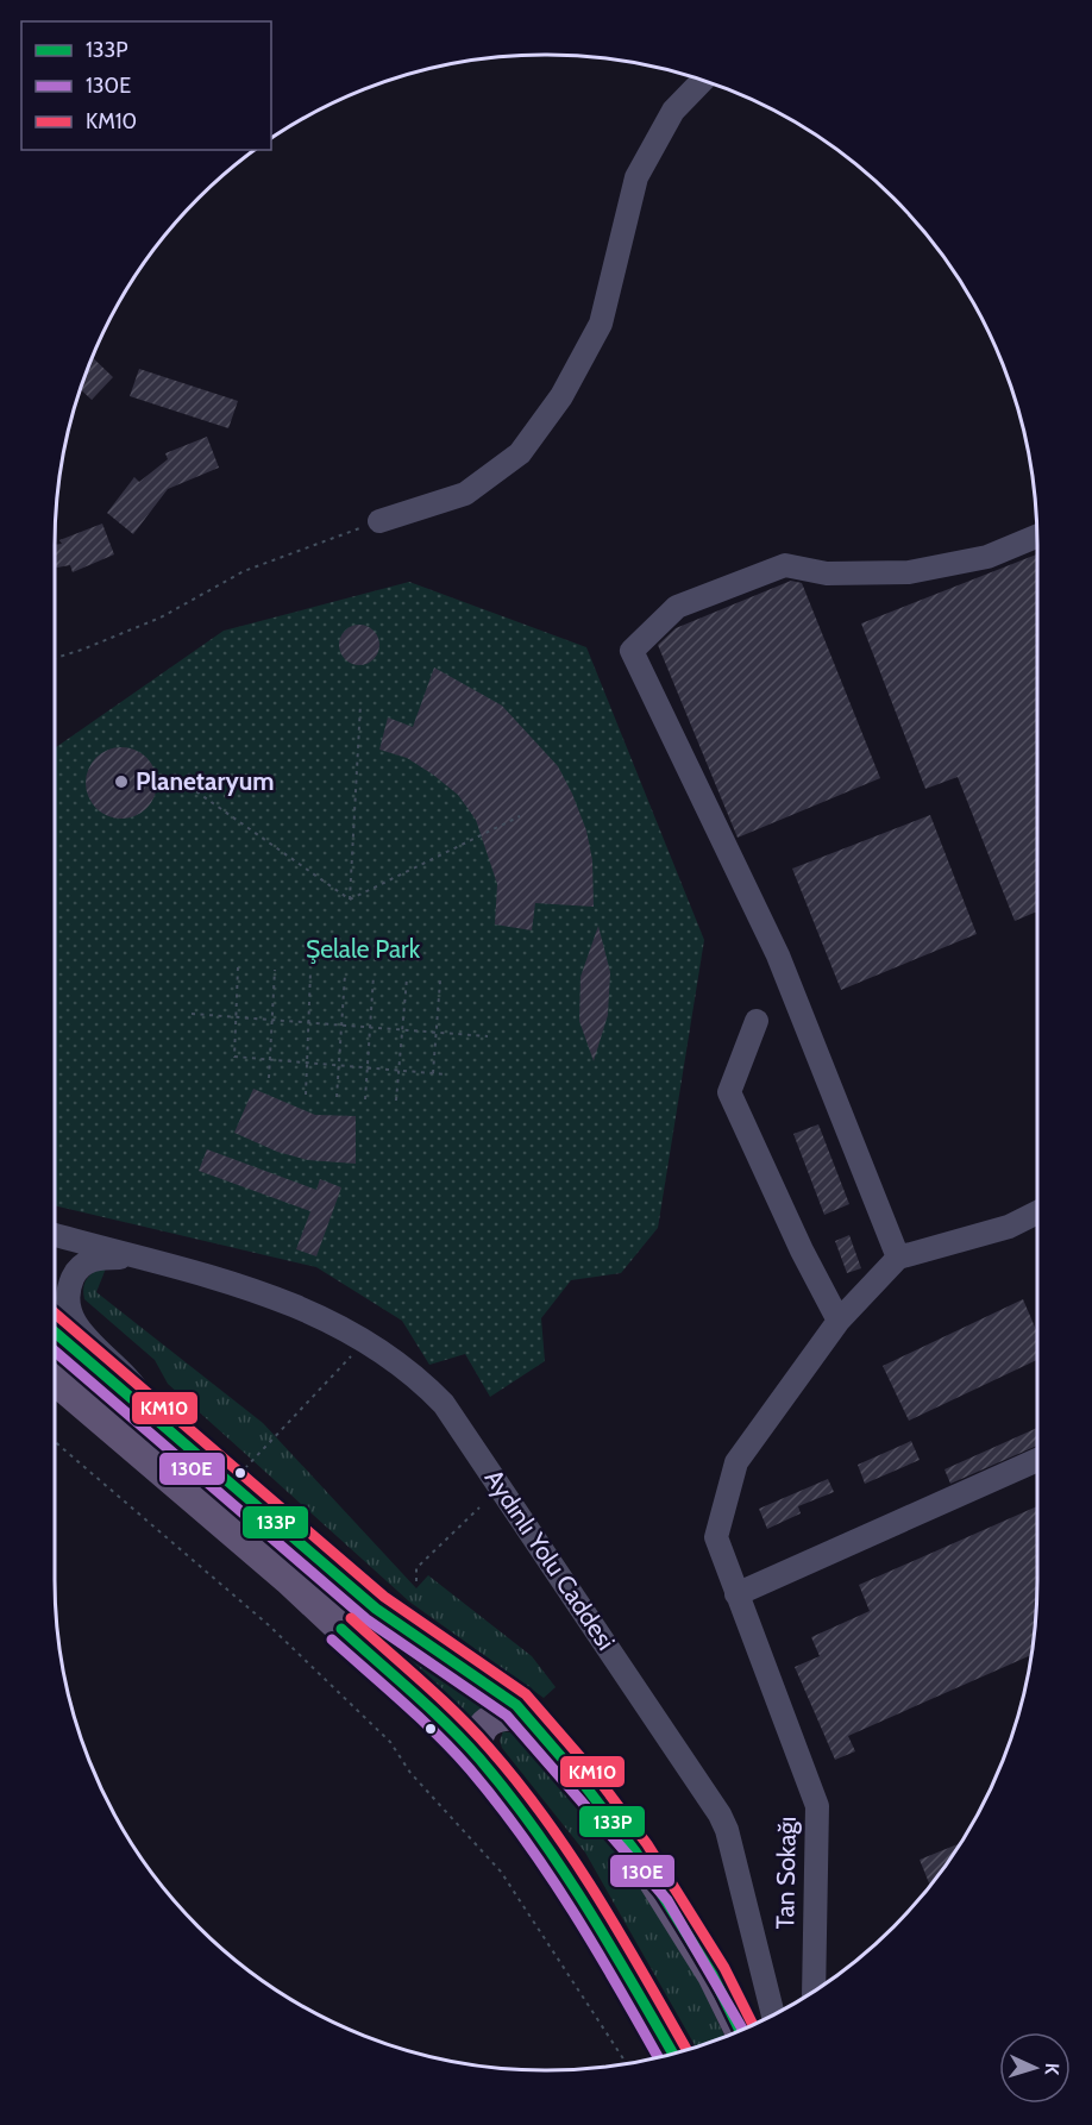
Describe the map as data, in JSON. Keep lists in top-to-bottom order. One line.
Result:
{"streets":{"main road":["Aydınlı Yolu Caddesi"],"street":["Tan Sokağı"]},"parks":["Şelale Park"],"places":["Planetaryum"],"lines":["transit line KM10","transit line 133P","transit line 130E"],"legend":["133P","130E","KM10"],"north":"right"}
